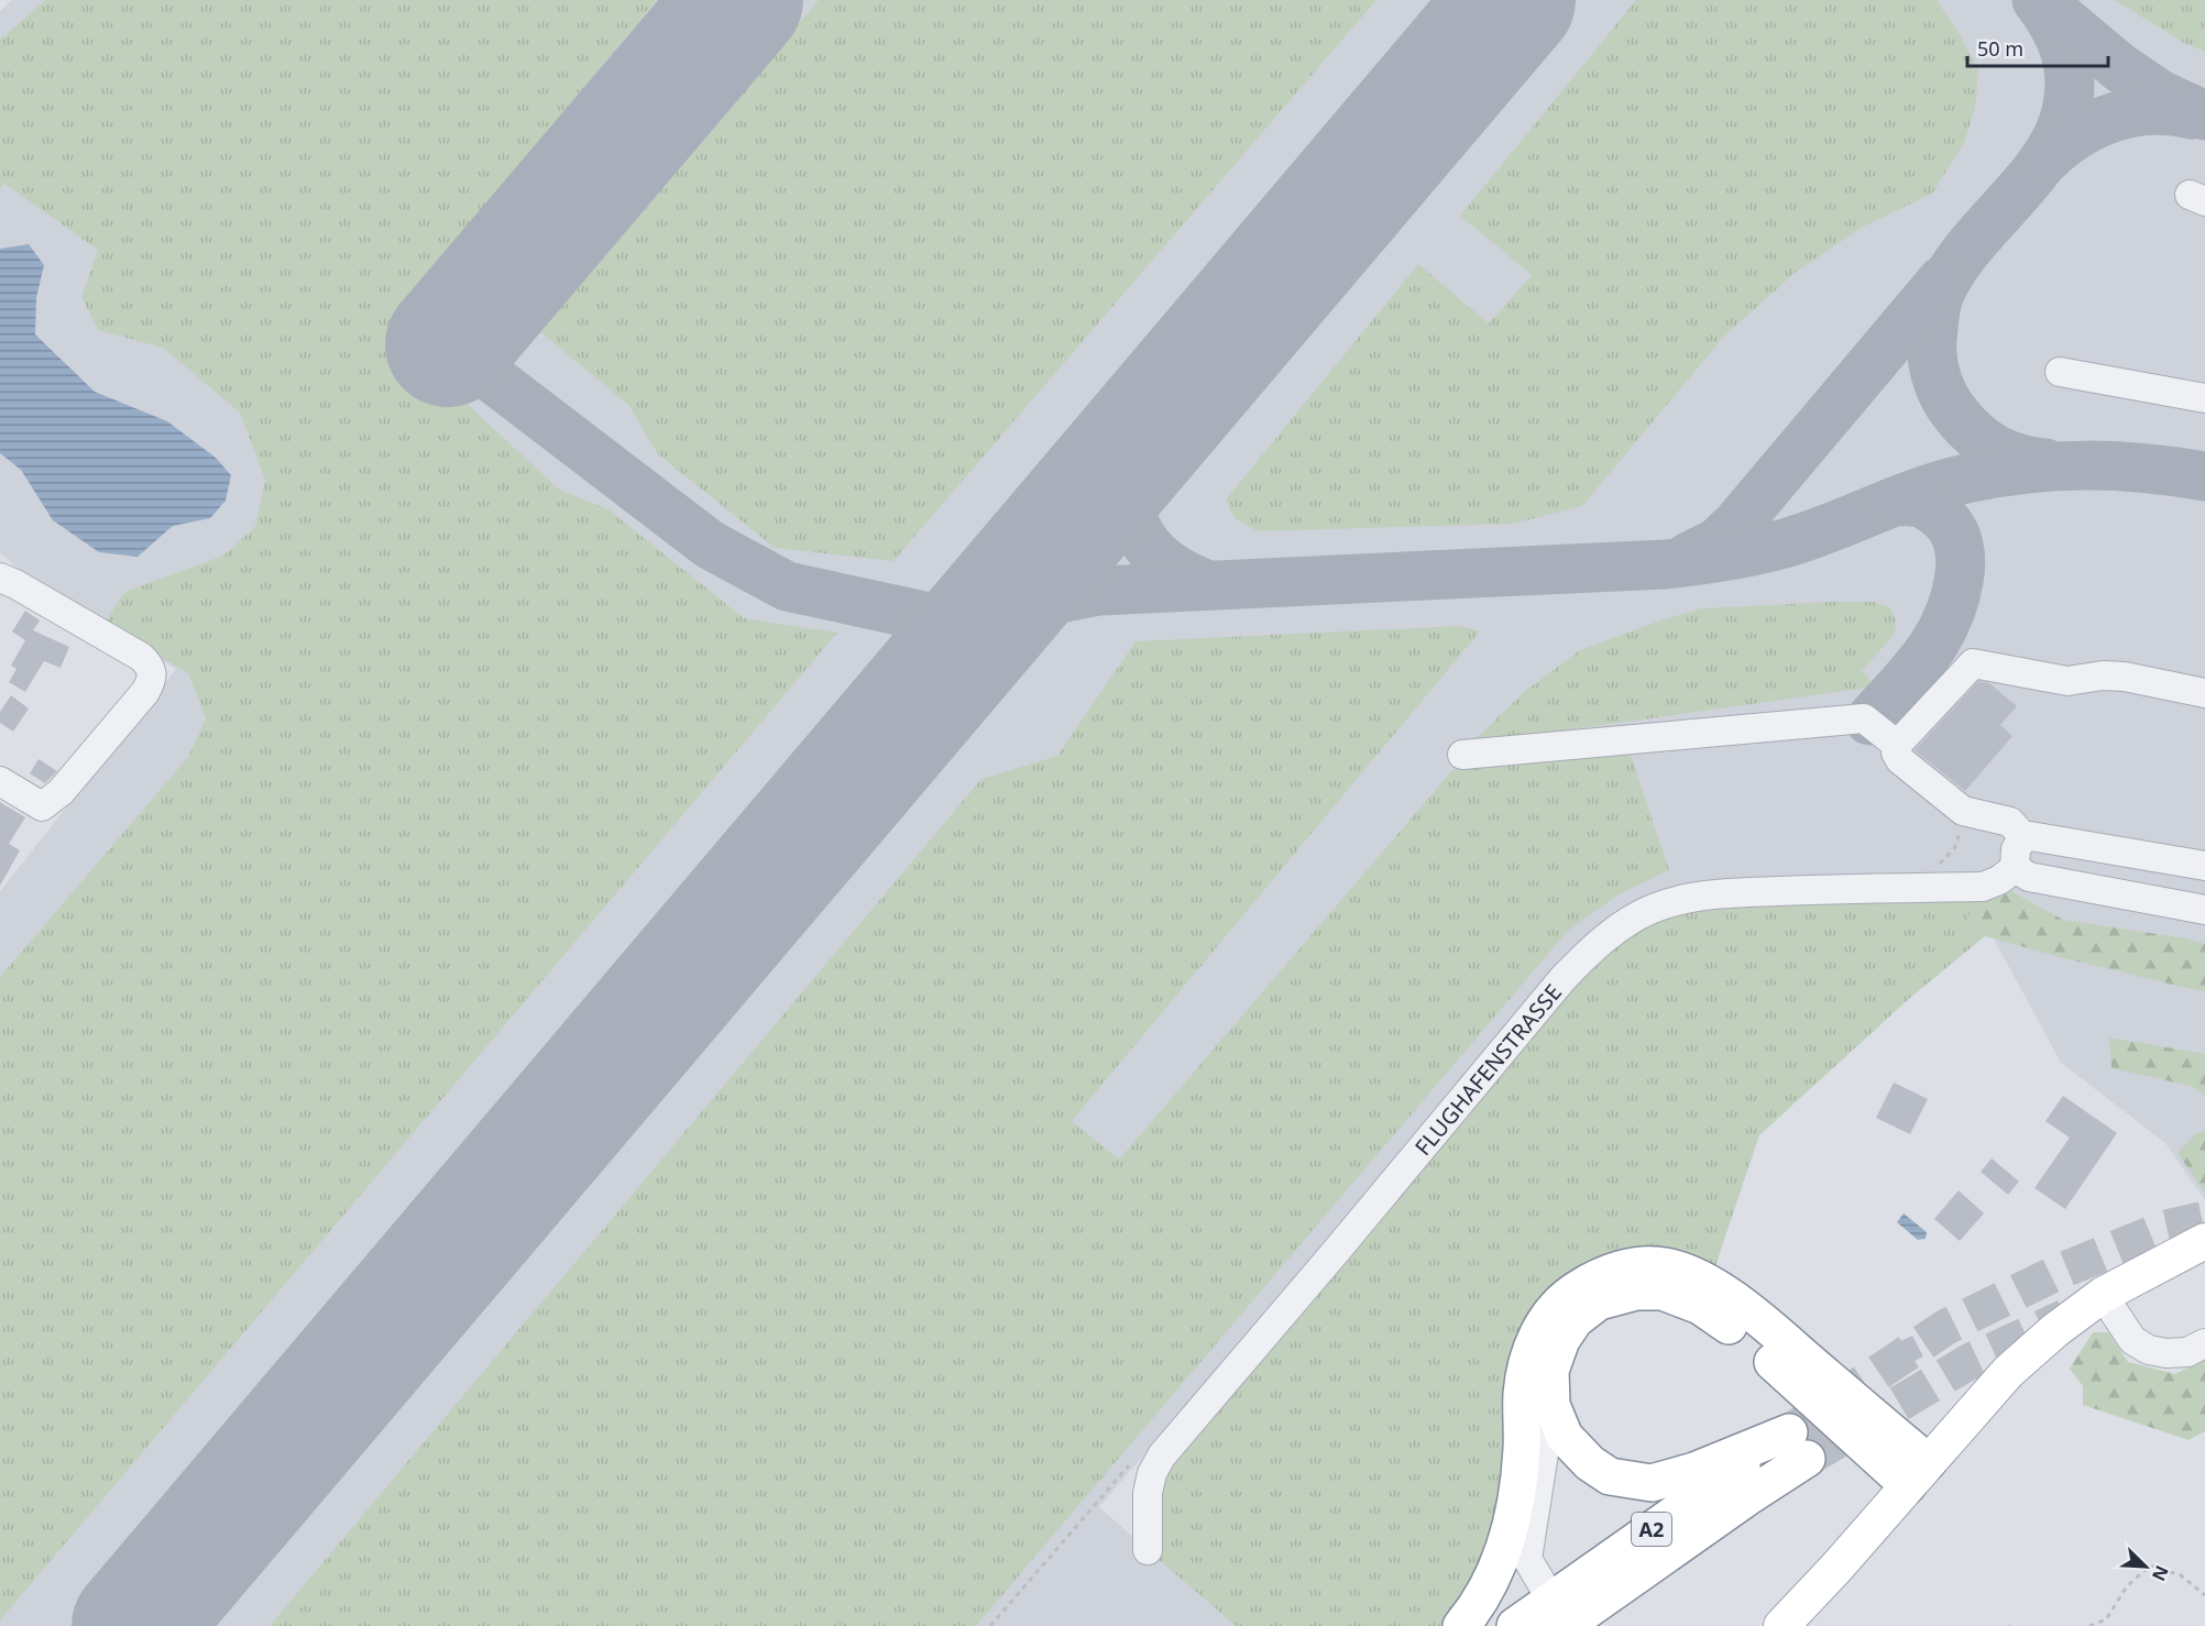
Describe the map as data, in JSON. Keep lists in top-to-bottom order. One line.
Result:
{"streets":{"highway":["A2"],"street":["FLUGHAFENSTRASSE"]},"scale_bar":"50 m","north":"bottom right"}
